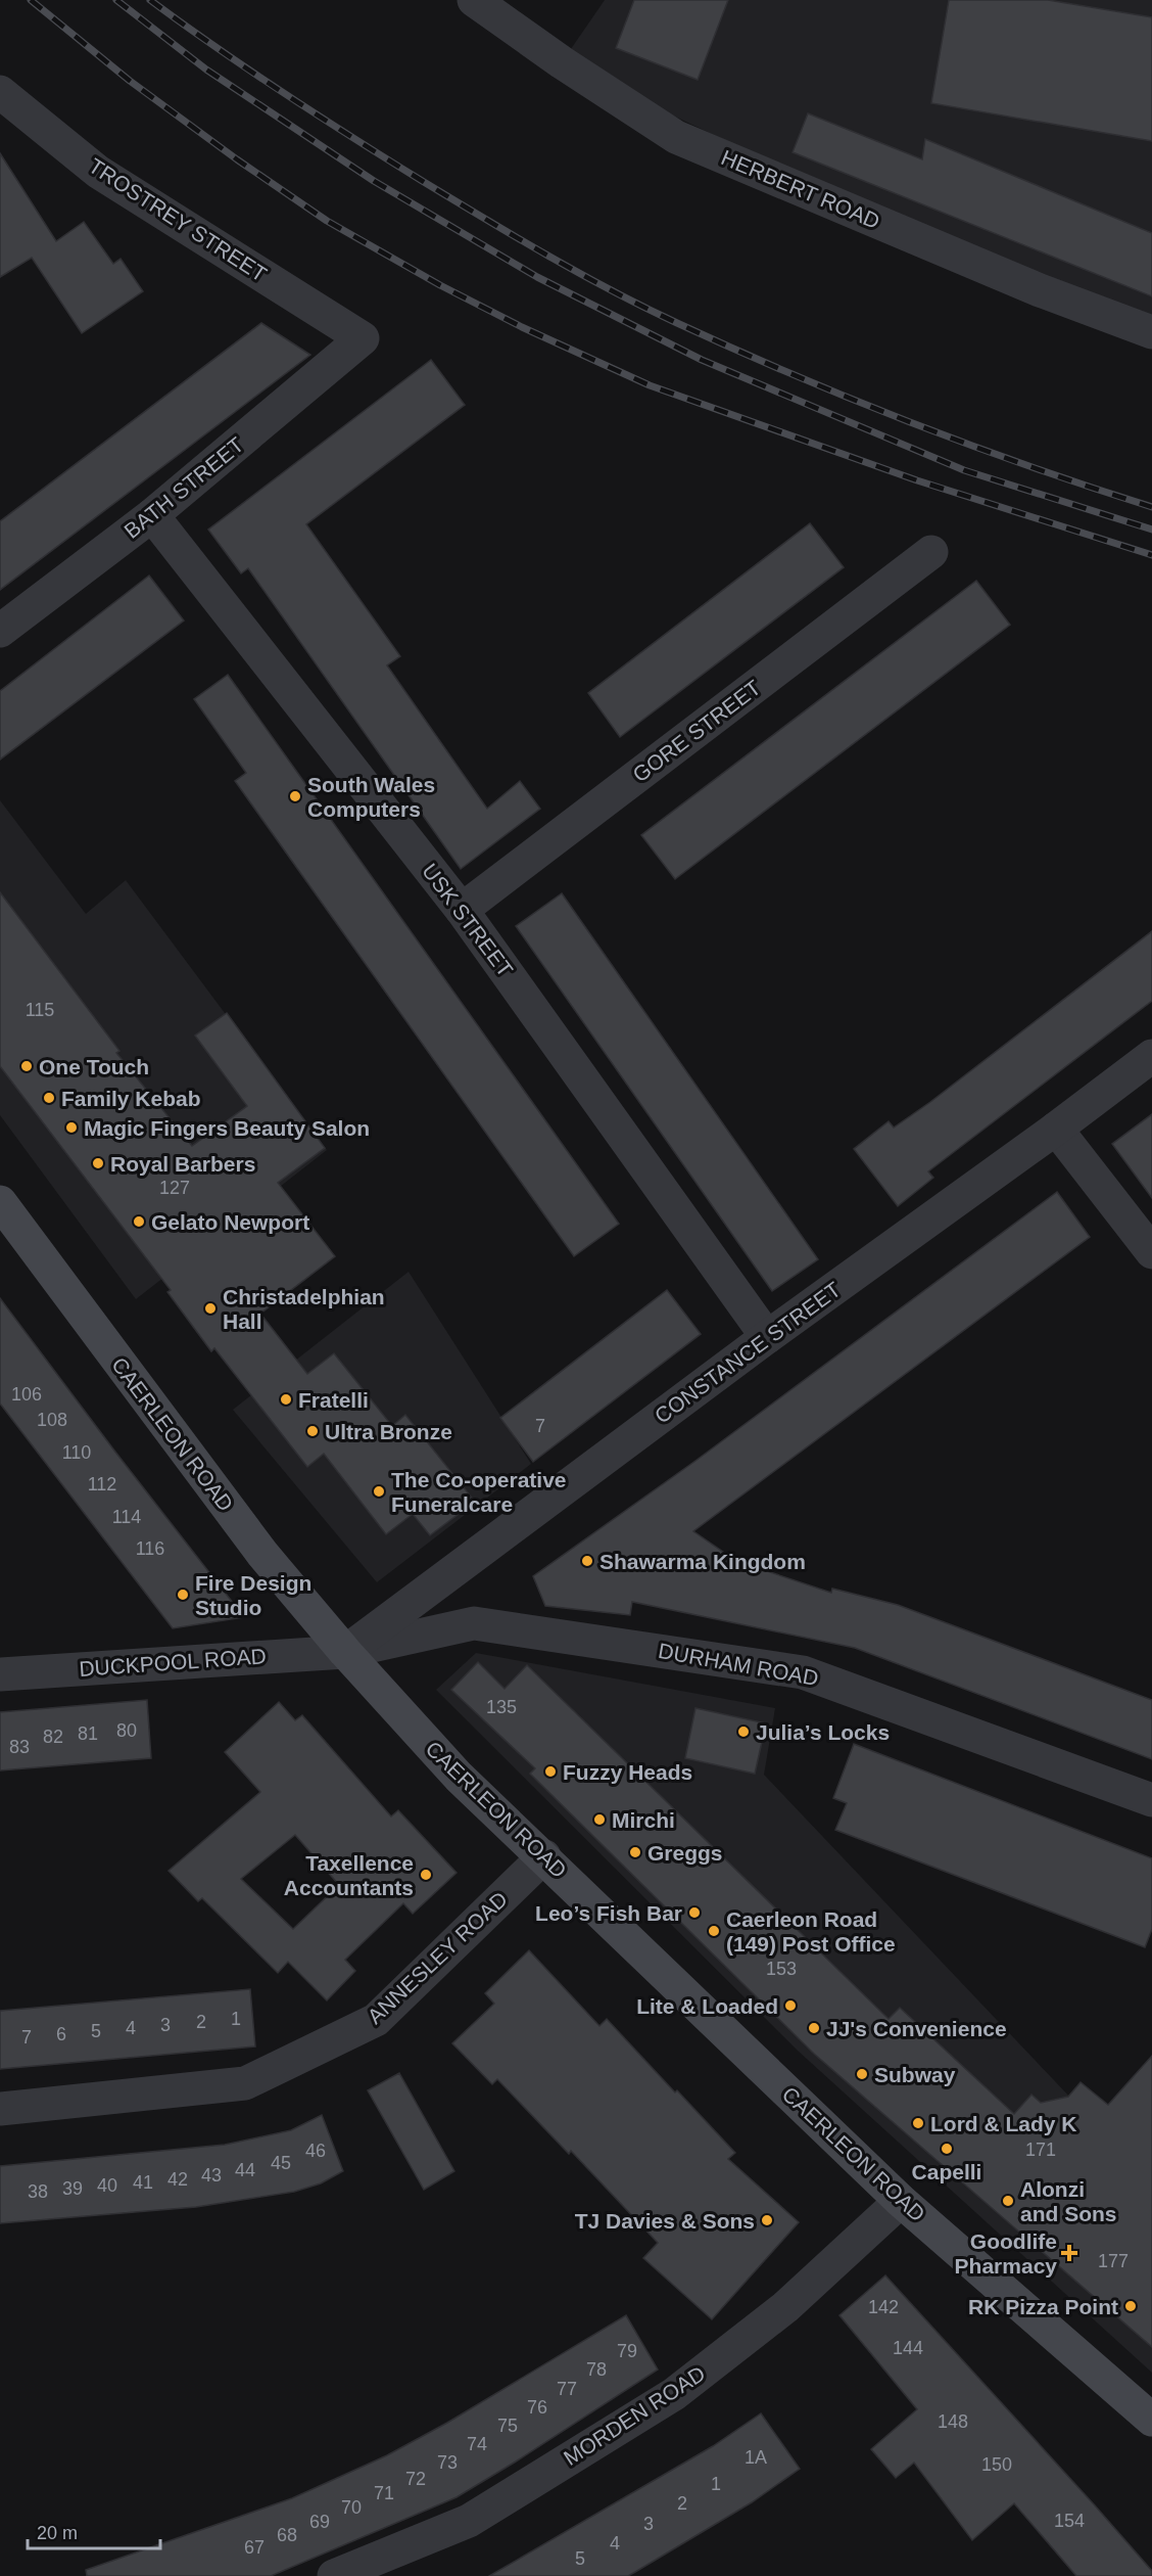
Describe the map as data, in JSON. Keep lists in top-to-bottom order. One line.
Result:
{"streets":{"main road":["CAERLEON ROAD"],"street":["HERBERT ROAD","TROSTREY STREET","BATH STREET","GORE STREET","USK STREET","CONSTANCE STREET","DUCKPOOL ROAD","DURHAM ROAD","ANNESLEY ROAD","MORDEN ROAD"]},"crossings":[["TROSTREY STREET","BATH STREET"],["BATH STREET","USK STREET"],["GORE STREET","USK STREET"],["USK STREET","CONSTANCE STREET"],["CONSTANCE STREET","CAERLEON ROAD"],["CONSTANCE STREET","DUCKPOOL ROAD"],["CONSTANCE STREET","DURHAM ROAD"],["CAERLEON ROAD","DUCKPOOL ROAD"],["CAERLEON ROAD","DURHAM ROAD"],["CAERLEON ROAD","ANNESLEY ROAD"],["CAERLEON ROAD","MORDEN ROAD"],["DUCKPOOL ROAD","DURHAM ROAD"]],"places":{"other":["South Wales Computers","One Touch","Family Kebab","Magic Fingers Beauty Salon","Royal Barbers","Gelato Newport","Christadelphian Hall","Fratelli","Ultra Bronze","The Co-operative Funeralcare","Shawarma Kingdom","Fire Design Studio","Julia’s Locks","Fuzzy Heads","Mirchi","Greggs","Taxellence Accountants","Leo’s Fish Bar","Caerleon Road (149) Post Office","Lite & Loaded","JJ's Convenience","Subway","Lord & Lady K","Capelli","Alonzi and Sons","TJ Davies & Sons","RK Pizza Point"],"health":["Goodlife Pharmacy"]},"house_numbers":["115","127","106","108","7","110","112","114","116","135","80","81","82","83","153","1","2","3","4","5","6","7","171","46","45","44","43","42","41","40","39","38","177","142","144","79","78","77","76","148","75","74","1A","73","150","72","1","71","2","70","154","69","3","68","4","67","5"],"scale_bar":"20 m"}
